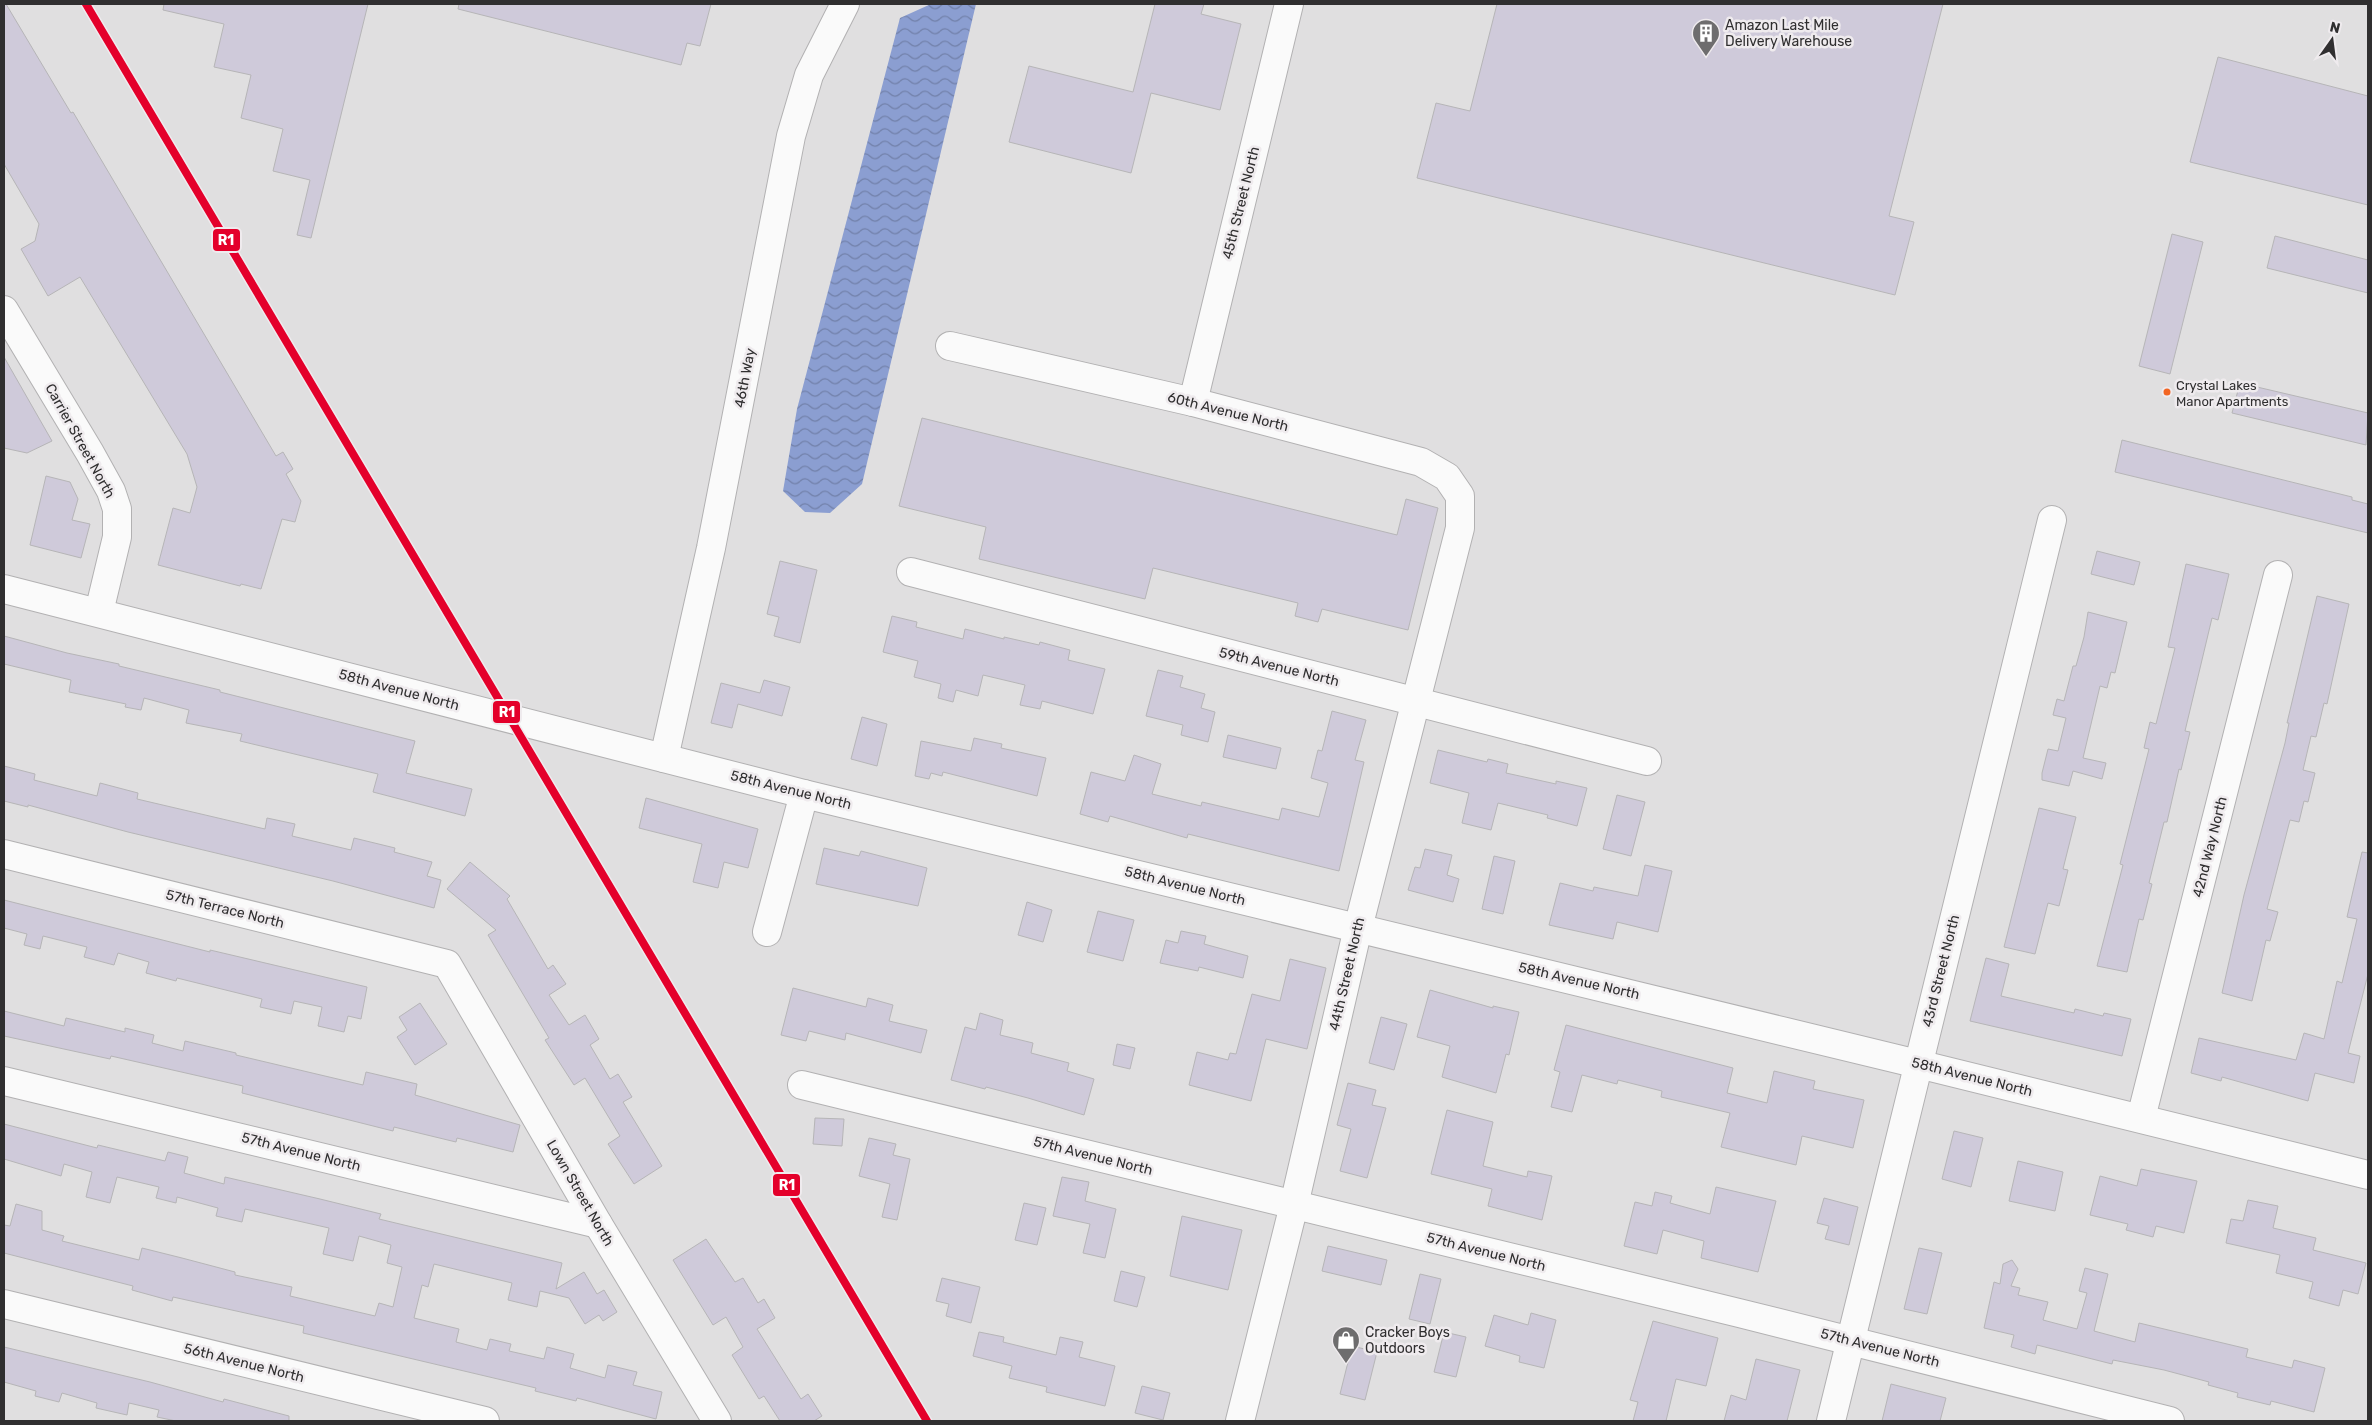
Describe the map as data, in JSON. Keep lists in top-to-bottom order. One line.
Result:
{"streets":{"street":["45th Street North","46th Way","60th Avenue North","Carrier Street North","59th Avenue North","58th Avenue North","42nd Way North","57th Terrace North","43rd Street North","44th Street North","57th Avenue North","Lown Street North","56th Avenue North"]},"crossings":[["45th Street North","60th Avenue North"],["46th Way","58th Avenue North"],["60th Avenue North","44th Street North"],["Carrier Street North","58th Avenue North"],["59th Avenue North","44th Street North"],["58th Avenue North","42nd Way North"],["58th Avenue North","43rd Street North"],["58th Avenue North","44th Street North"],["57th Terrace North","Lown Street North"],["43rd Street North","57th Avenue North"],["44th Street North","57th Avenue North"],["57th Avenue North","Lown Street North"]],"places":{"building":["Amazon Last Mile Delivery Warehouse"],"other":["Crystal Lakes Manor Apartments"],"shop":["Cracker Boys Outdoors"]},"lines":["transit line R1"],"north":"top"}
